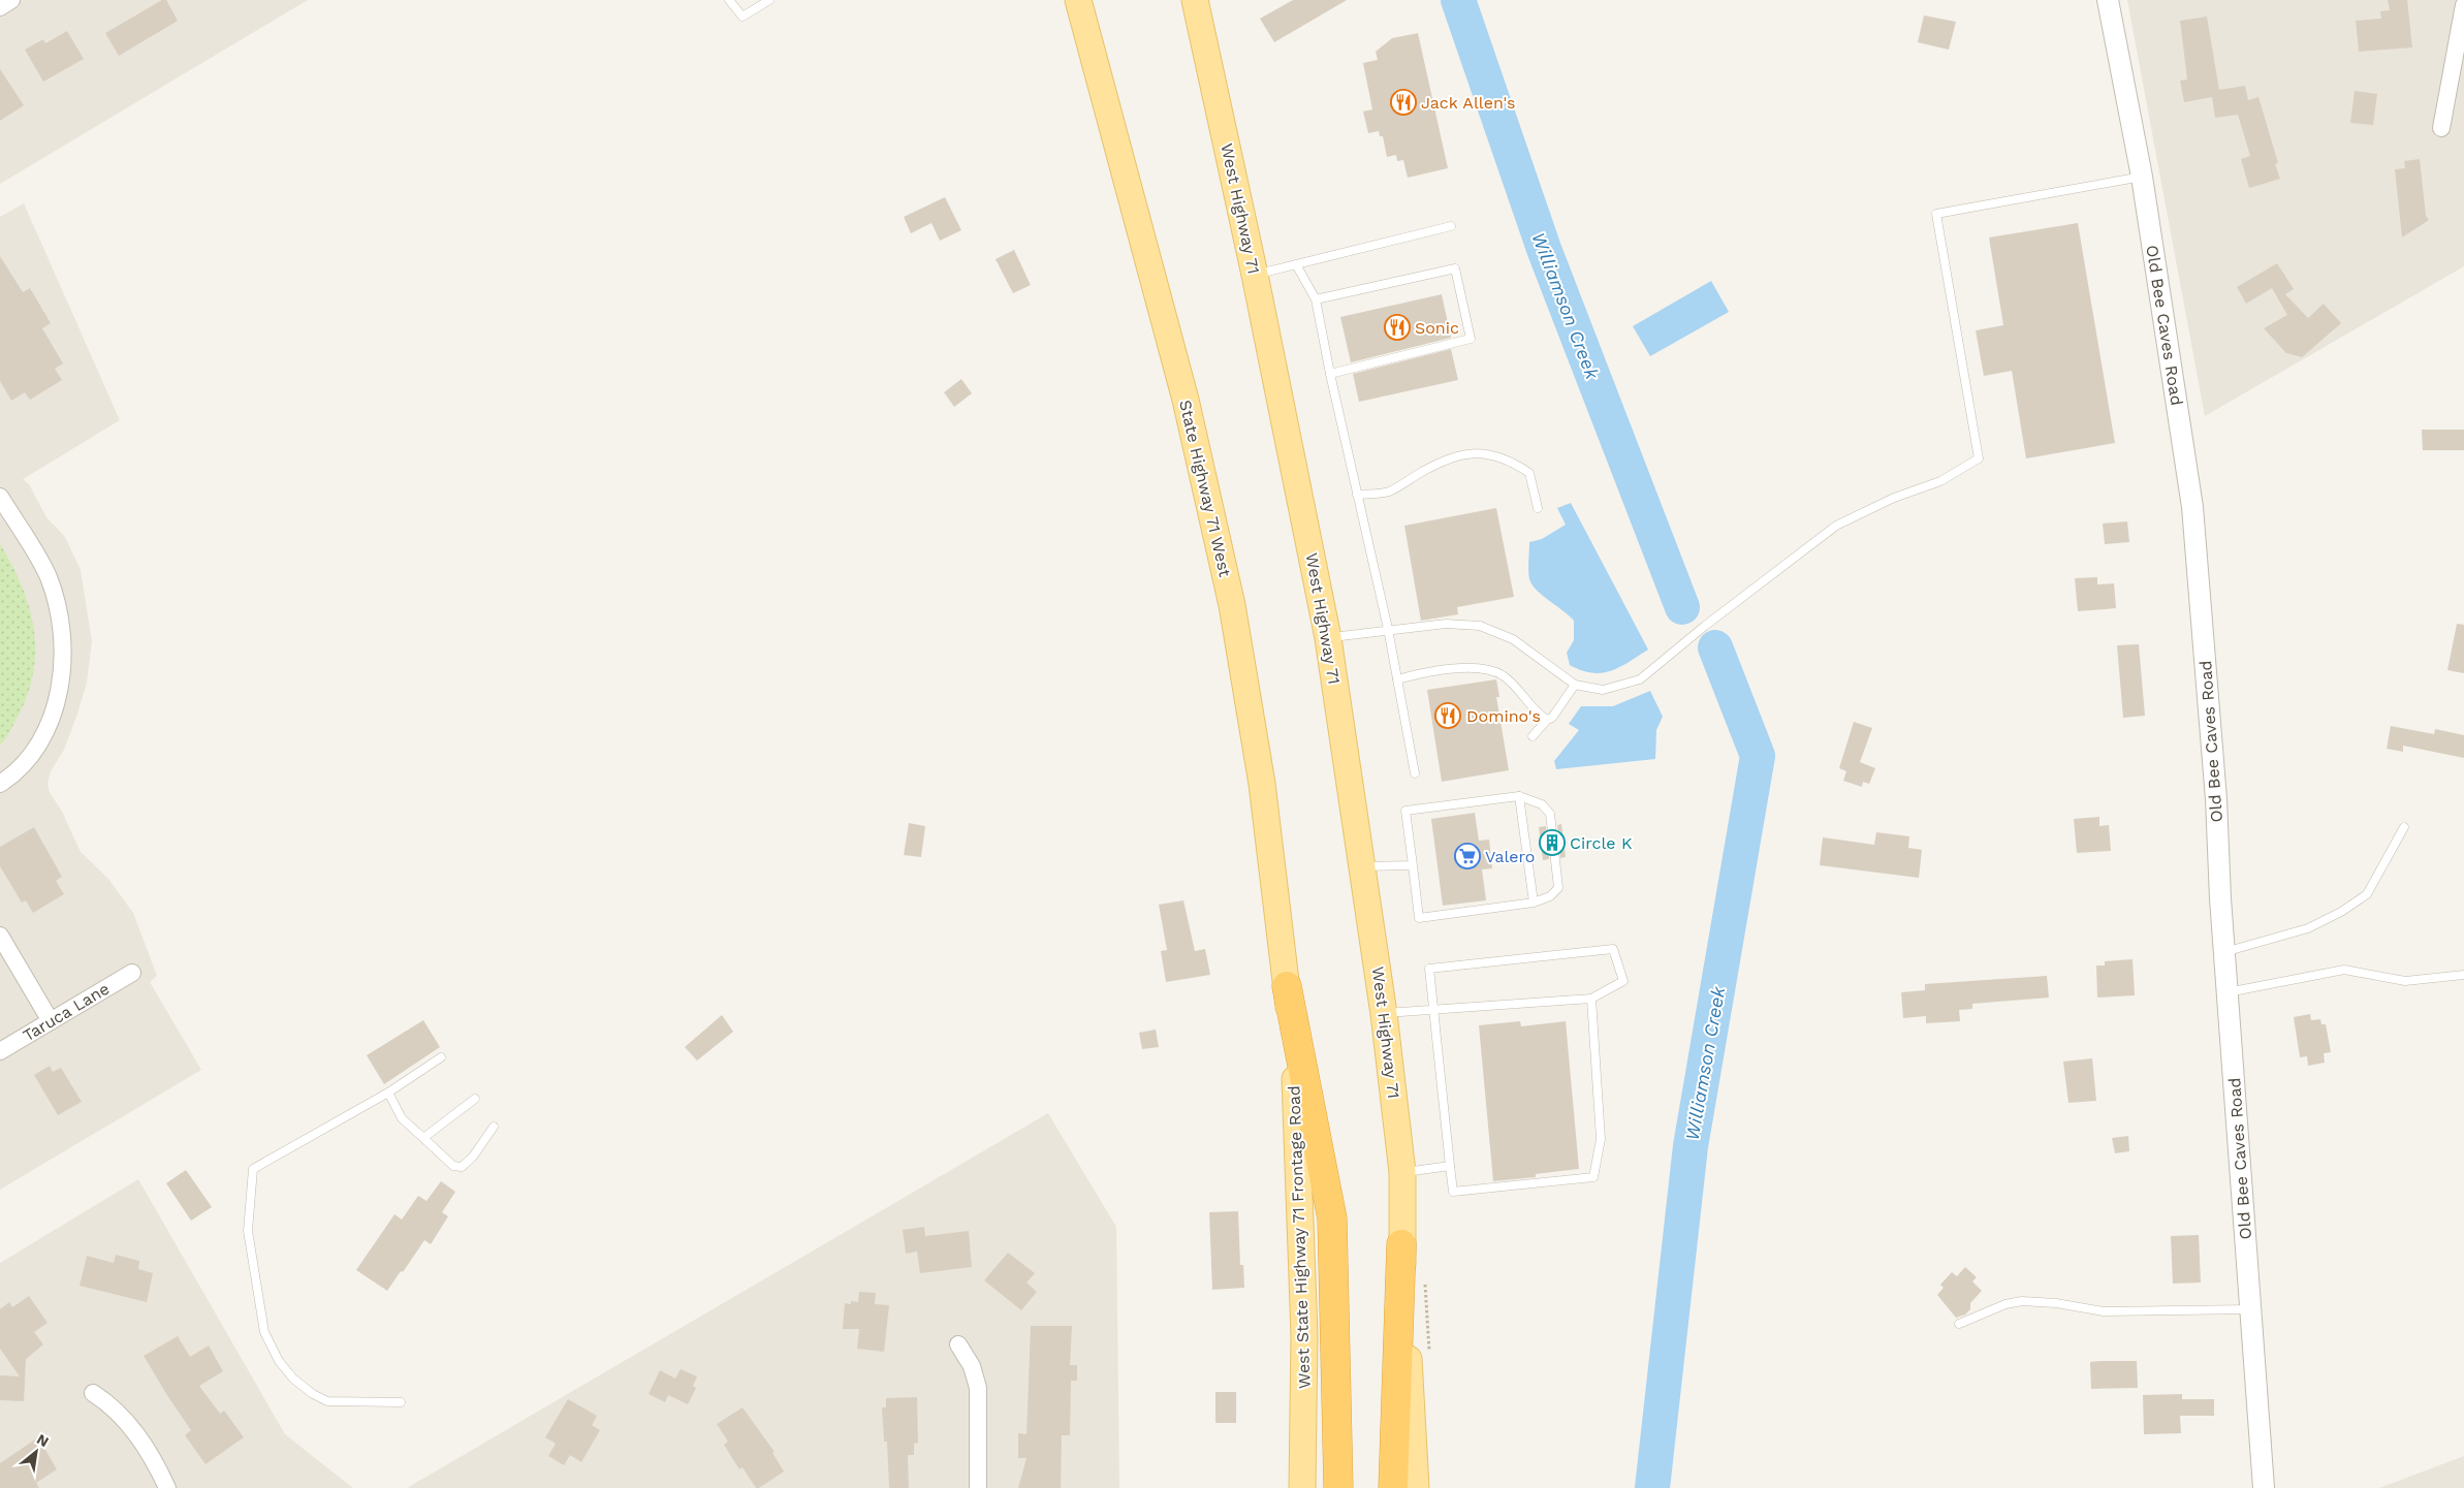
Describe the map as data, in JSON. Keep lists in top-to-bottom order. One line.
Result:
{"streets":{"main road":["West Highway 71","State Highway 71 West","West State Highway 71 Frontage Road"],"street":["Old Bee Caves Road","Taruca Lane"]},"crossings":[["State Highway 71 West","West State Highway 71 Frontage Road"]],"water":["Williamson Creek"],"places":{"restaurant":["Jack Allen's","Sonic","Domino's"],"building":["Circle K"],"supermarket":["Valero"]},"north":"top right"}
